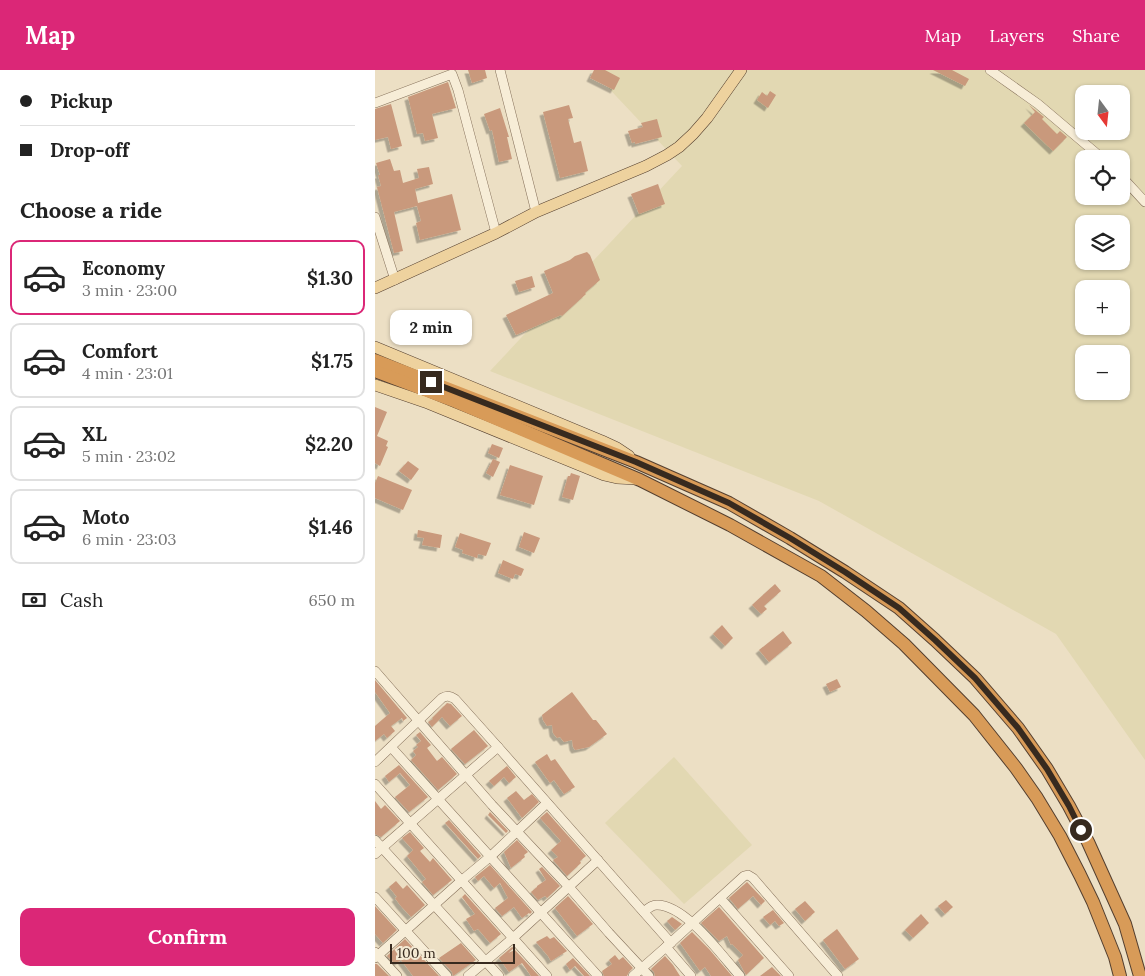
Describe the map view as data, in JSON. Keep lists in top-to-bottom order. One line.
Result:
{"scale_bar":"100 m","north":"bottom","page":{"header":"Map","nav":["Map","Layers","Share"],"banner":["Pickup","Drop-off"],"map_buttons":["+","−"],"heading":"Choose a ride","list":[{"name":"Economy","note":"3 min · 23:00","value":"$1.30"},{"name":"Comfort","note":"4 min · 23:01","value":"$1.75"},{"name":"XL","note":"5 min · 23:02","value":"$2.20"},{"name":"Moto","note":"6 min · 23:03","value":"$1.46"}],"bubble":"2 min","pay":["Cash","650 m"],"buttons":"Confirm","scale":"100 m"}}
